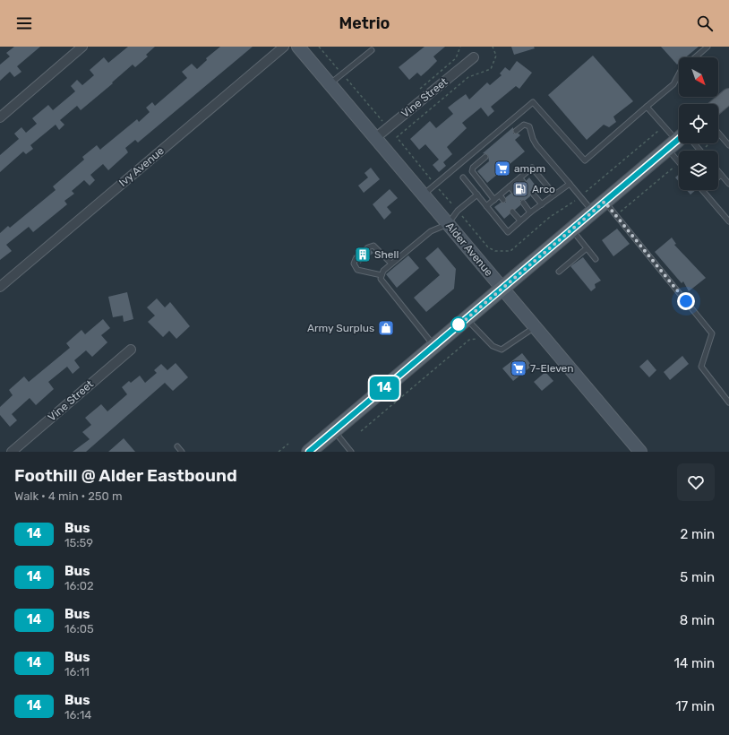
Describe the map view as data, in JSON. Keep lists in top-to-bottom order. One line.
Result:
{"streets":{"main road":["Alder Avenue"],"street":["Vine Street","Ivy Avenue"]},"crossings":[["Vine Street","Alder Avenue"]],"places":{"supermarket":["ampm","7-Eleven"],"fuel station":["Arco"],"building":["Shell"],"shop":["Army Surplus"]},"lines":["bus line 14"],"north":"bottom right","page":{"header":"Metrio","on_map":"14","heading":["Foothill @ Alder Eastbound","Walk · 4 min · 250 m"],"list":[{"mark":"14","name":"Bus","note":"15:59","value":"2 min"},{"mark":"14","name":"Bus","note":"16:02","value":"5 min"},{"mark":"14","name":"Bus","note":"16:05","value":"8 min"},{"mark":"14","name":"Bus","note":"16:11","value":"14 min"},{"mark":"14","name":"Bus","note":"16:14","value":"17 min"}]}}
